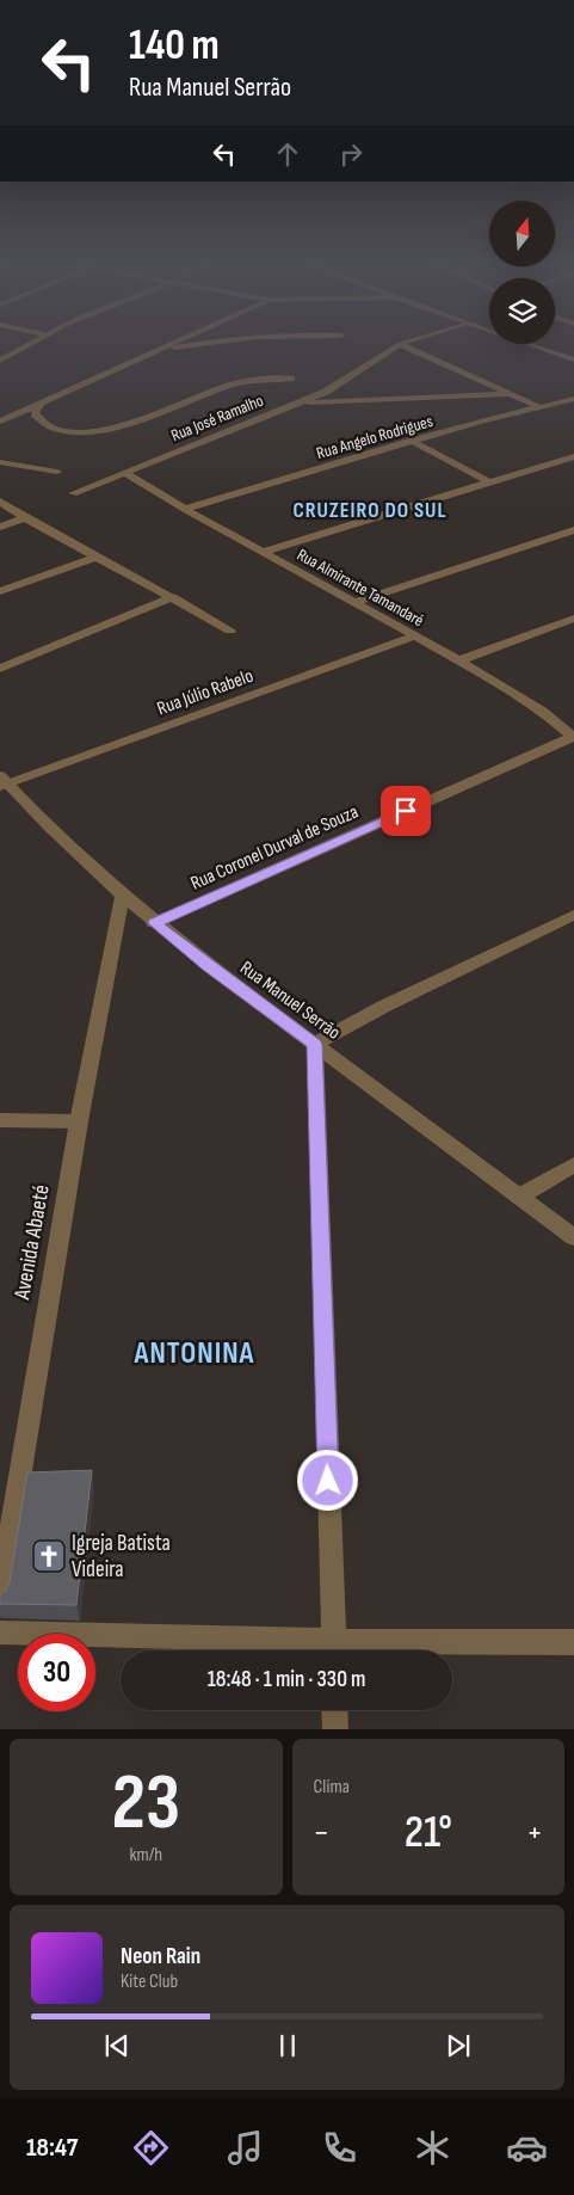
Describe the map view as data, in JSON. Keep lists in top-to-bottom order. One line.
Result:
{"streets":{"street":["Rua José Ramalho","Rua Angelo Rodrigues","Rua Almirante Tamandaré","Rua Júlio Rabelo","Rua Coronel Durval de Souza","Rua Manuel Serrão","Avenida Abaeté"]},"crossings":[["Rua José Ramalho","Rua Almirante Tamandaré"],["Rua Angelo Rodrigues","Rua Almirante Tamandaré"],["Rua Almirante Tamandaré","Rua Júlio Rabelo"],["Rua Almirante Tamandaré","Rua Coronel Durval de Souza"],["Rua Júlio Rabelo","Rua Manuel Serrão"],["Rua Coronel Durval de Souza","Rua Manuel Serrão"],["Rua Manuel Serrão","Avenida Abaeté"]],"districts":["CRUZEIRO DO SUL","ANTONINA"],"places":{"church":["Igreja Batista Videira"]},"north":"top","page":{"turn":["140 m","Rua Manuel Serrão"],"limit":"30","trip":"18:48 · 1 min · 330 m","tile":[["23","km/h"],"Clima"],"heat":["−","21°","+"],"song":["Neon Rain","Kite Club"],"tabs":"18:47"}}
